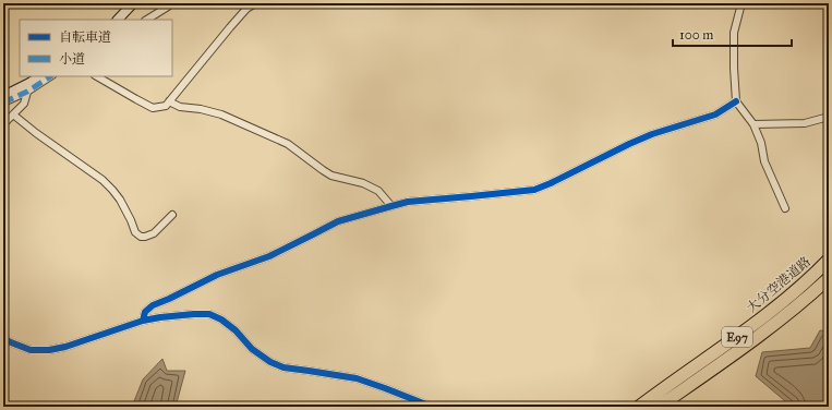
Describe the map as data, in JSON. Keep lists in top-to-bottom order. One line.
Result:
{"streets":{"highway":["大分空港道路","E97"]},"legend":["自転車道","小道"],"scale_bar":"100 m"}
